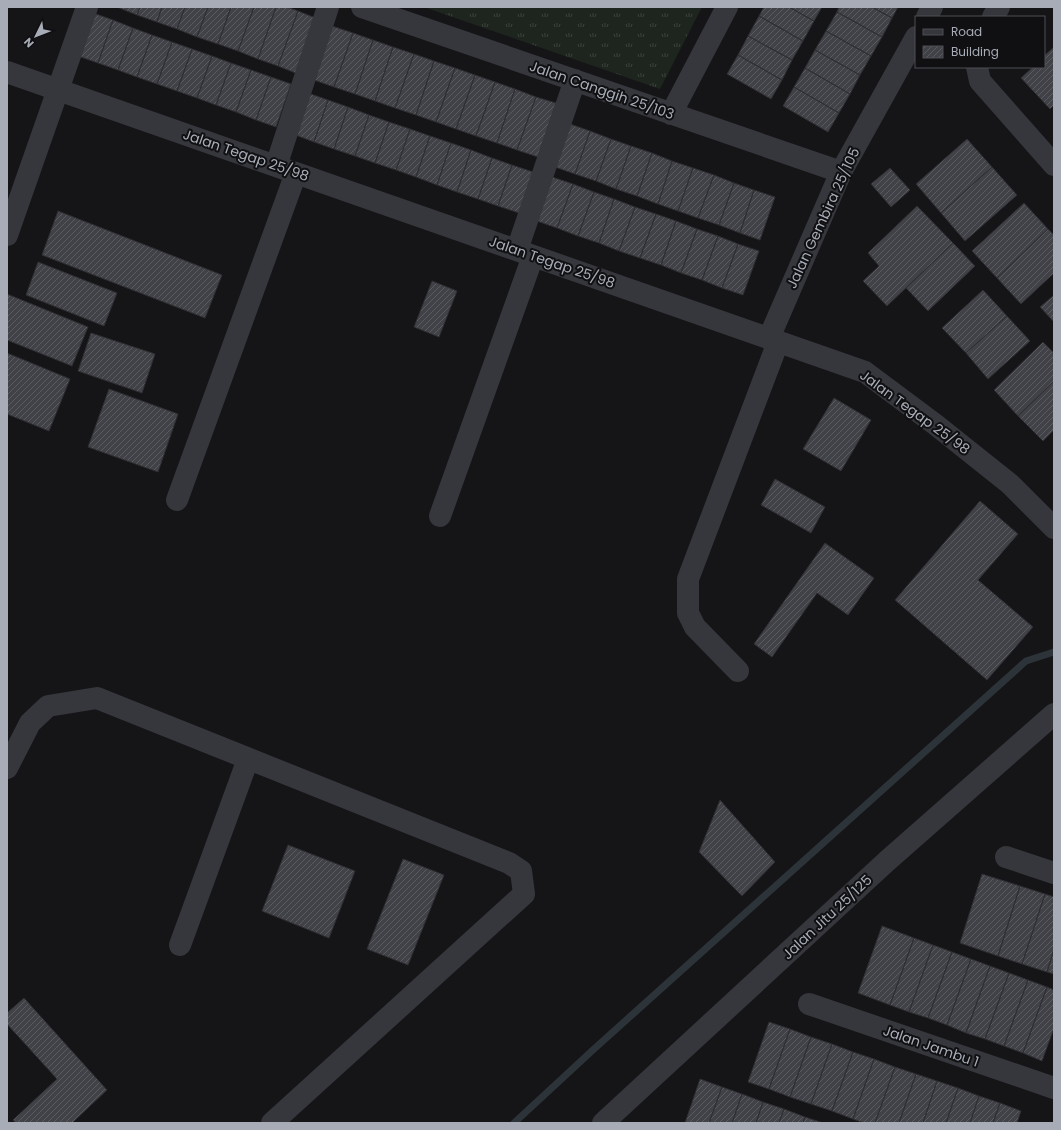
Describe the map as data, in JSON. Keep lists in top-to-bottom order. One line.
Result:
{"streets":{"street":["Jalan Canggih 25/103","Jalan Tegap 25/98","Jalan Gembira 25/105","Jalan Jitu 25/125","Jalan Jambu 1"]},"crossings":[["Jalan Canggih 25/103","Jalan Gembira 25/105"],["Jalan Tegap 25/98","Jalan Gembira 25/105"]],"legend":["Road","Building"],"north":"bottom left"}
